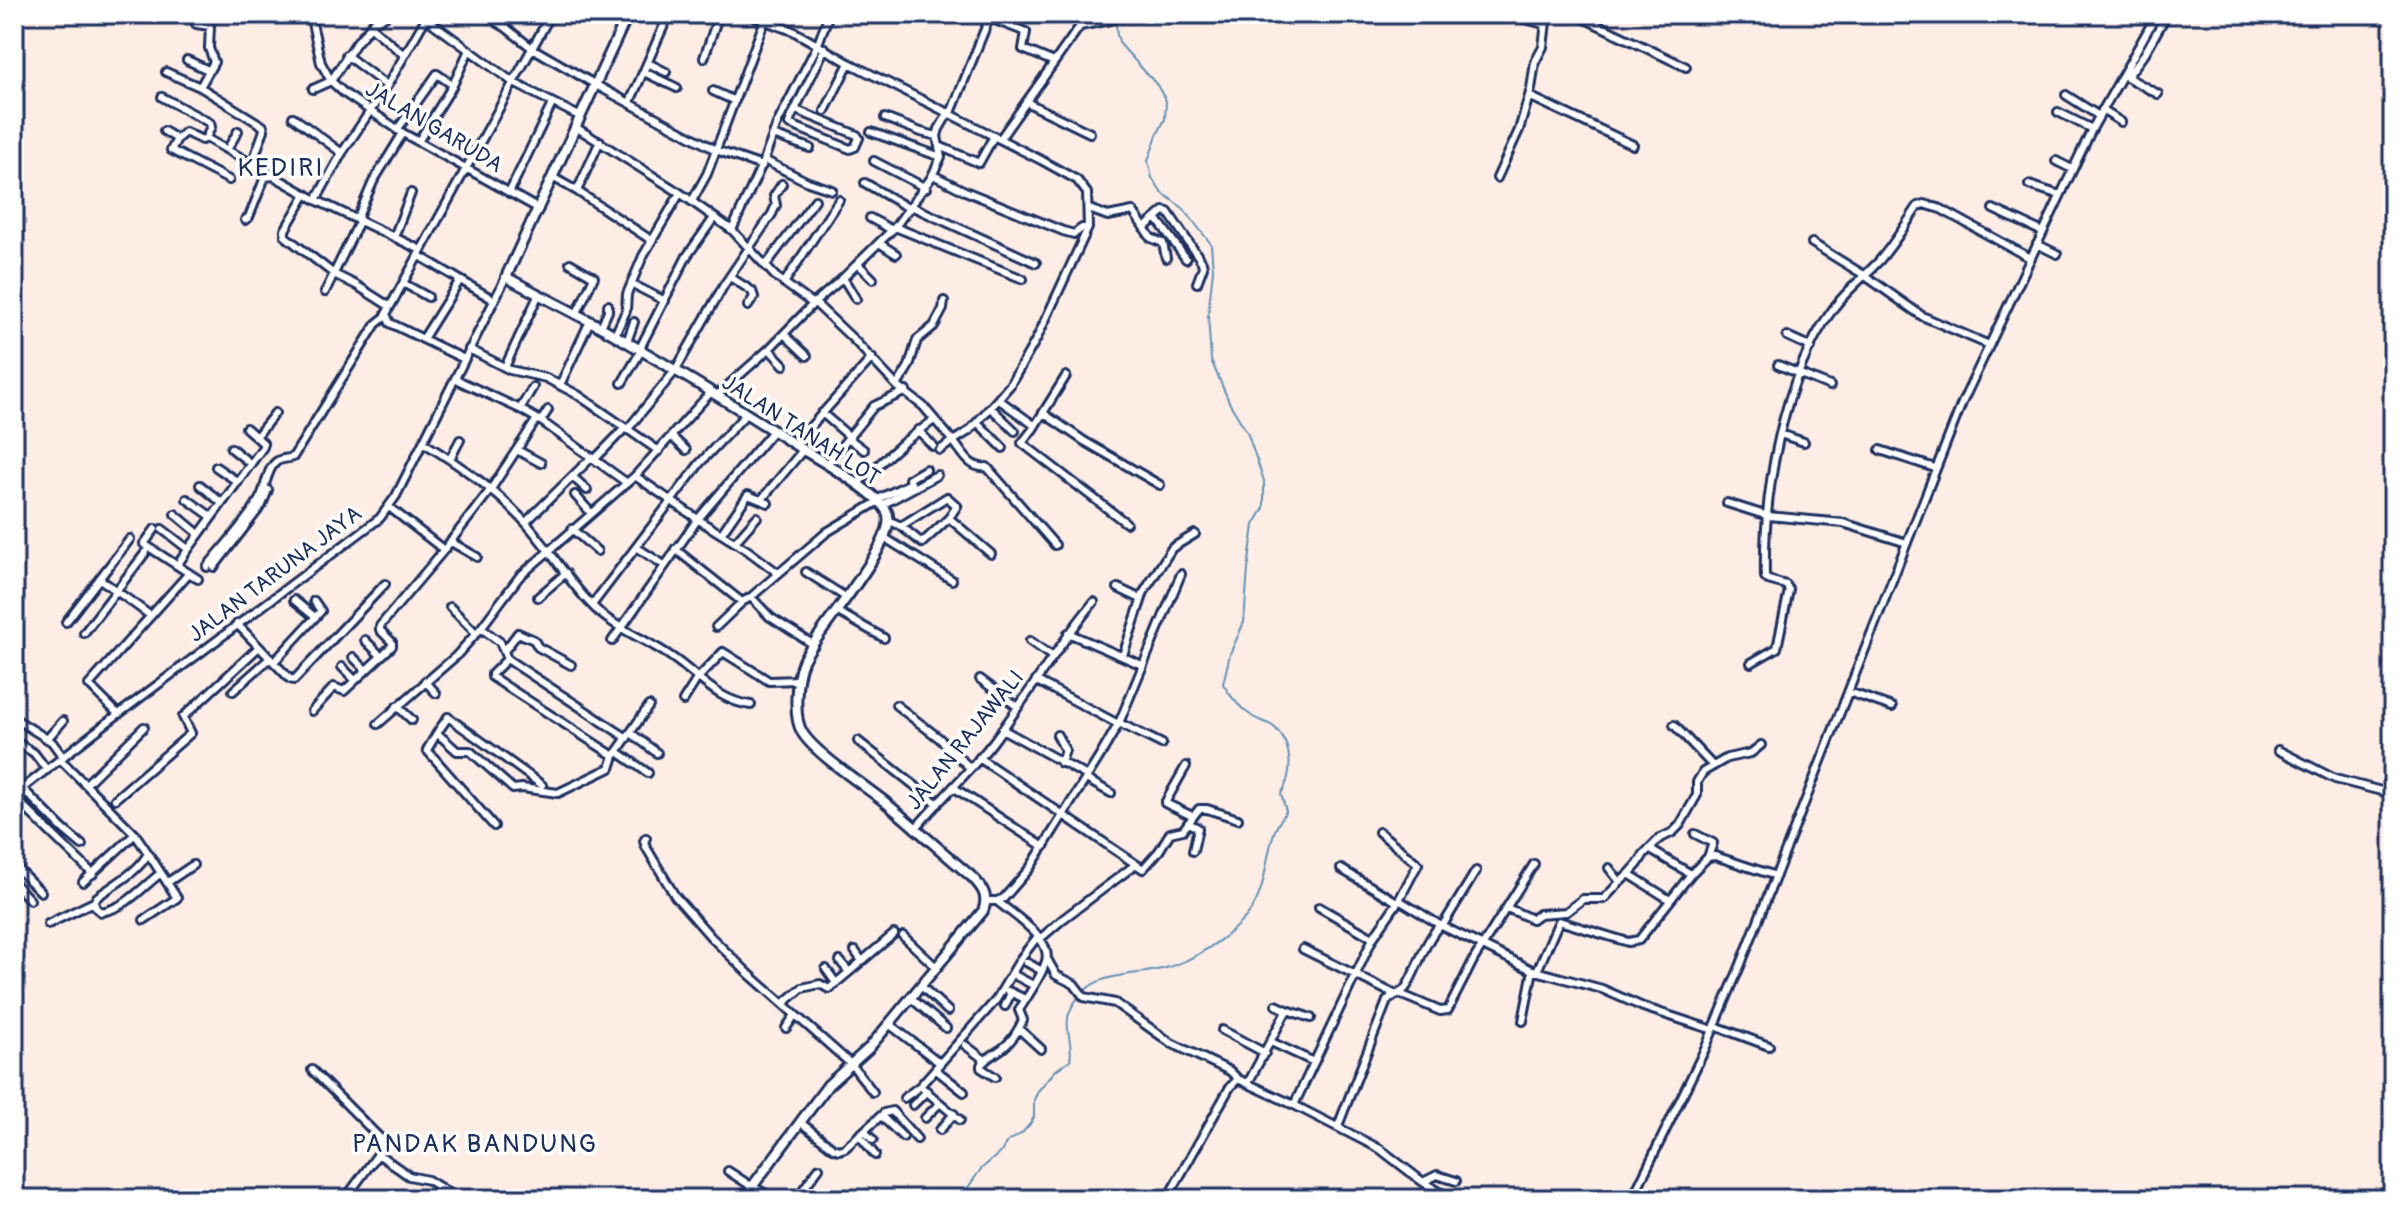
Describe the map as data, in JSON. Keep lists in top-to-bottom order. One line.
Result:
{"streets":{"main road":["JALAN TANAH LOT"],"street":["JALAN GARUDA","JALAN TARUNA JAYA","JALAN RAJAWALI"]},"crossings":[["JALAN TANAH LOT","JALAN TARUNA JAYA"]],"districts":["KEDIRI","PANDAK BANDUNG"]}
